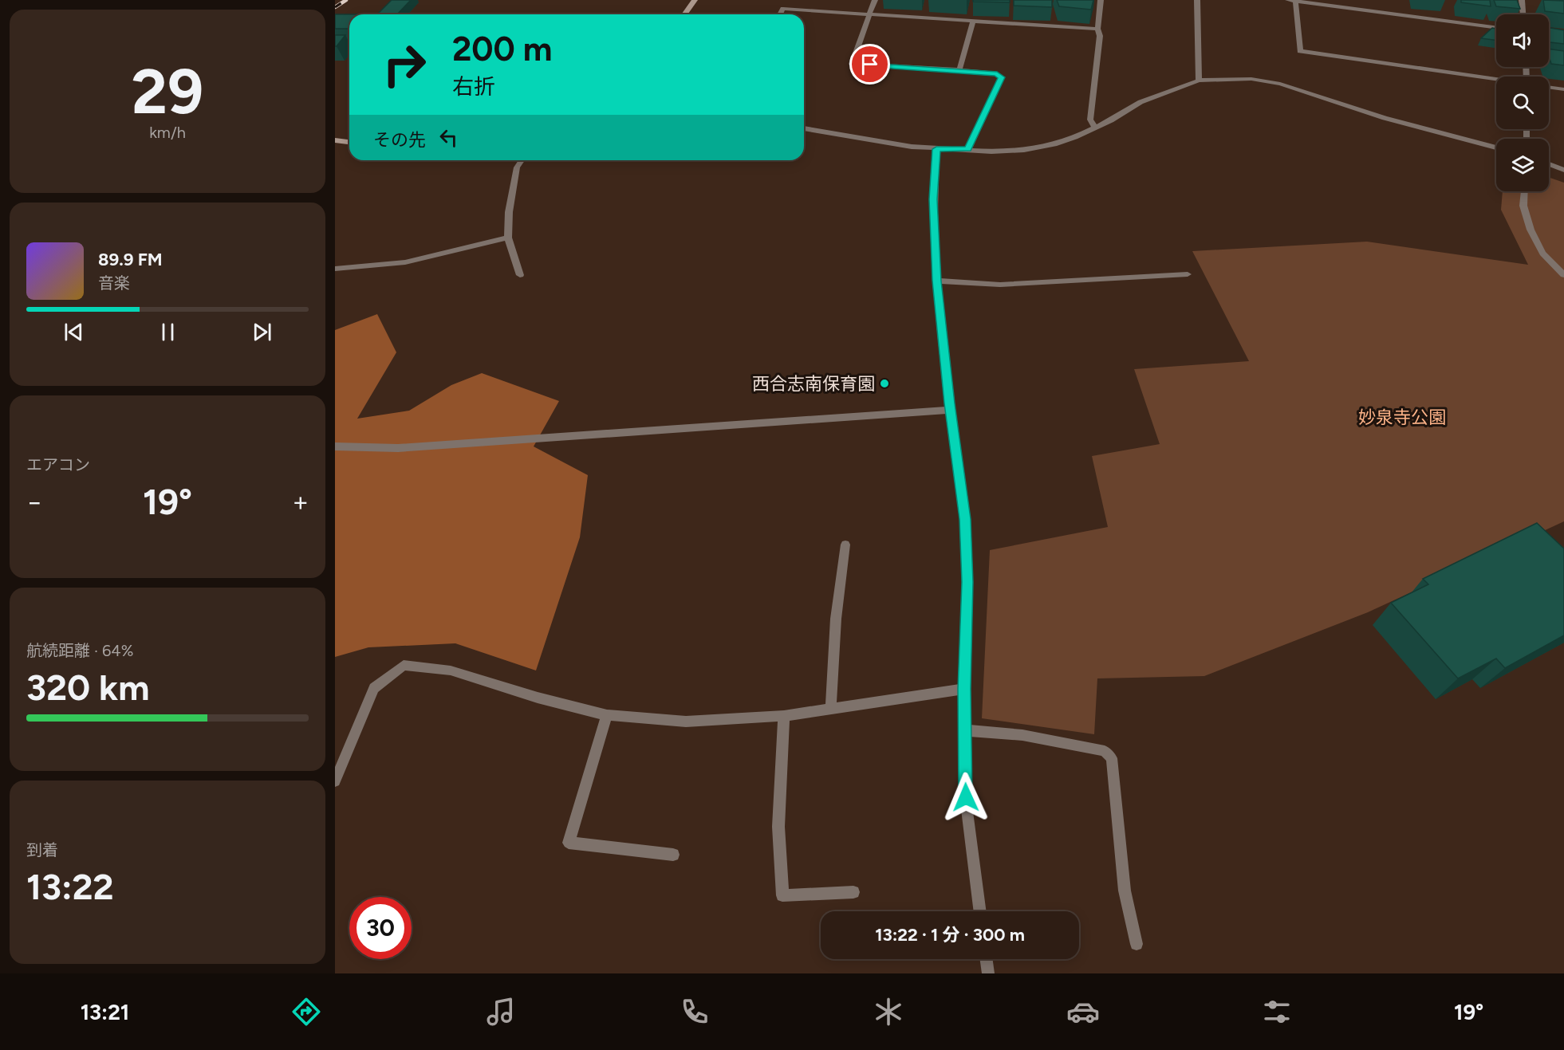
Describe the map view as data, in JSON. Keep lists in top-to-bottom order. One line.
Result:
{"parks":["妙泉寺公園"],"places":["西合志南保育園"],"page":{"tile":[["29","km/h"],"エアコン",["航続距離 · 64%","320 km"],["到着","13:22"]],"turn":["200 m","右折"],"then":"その先","song":["89.9 FM","音楽"],"heat":["−","19°","+"],"limit":"30","trip":"13:22 · 1 分 · 300 m","tabs":["13:21","19°"]}}
